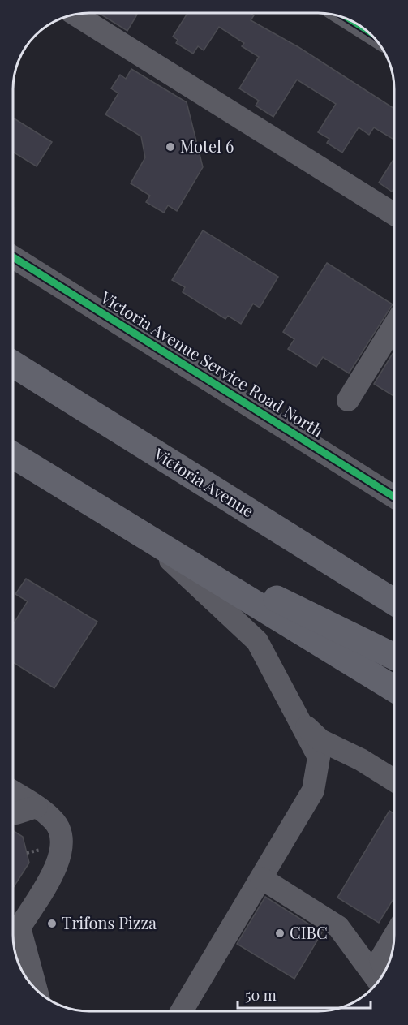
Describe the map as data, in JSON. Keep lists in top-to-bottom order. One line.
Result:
{"streets":{"highway":["Victoria Avenue"],"street":["Victoria Avenue Service Road North"]},"places":["Motel 6","Trifons Pizza","CIBC"],"scale_bar":"50 m"}
